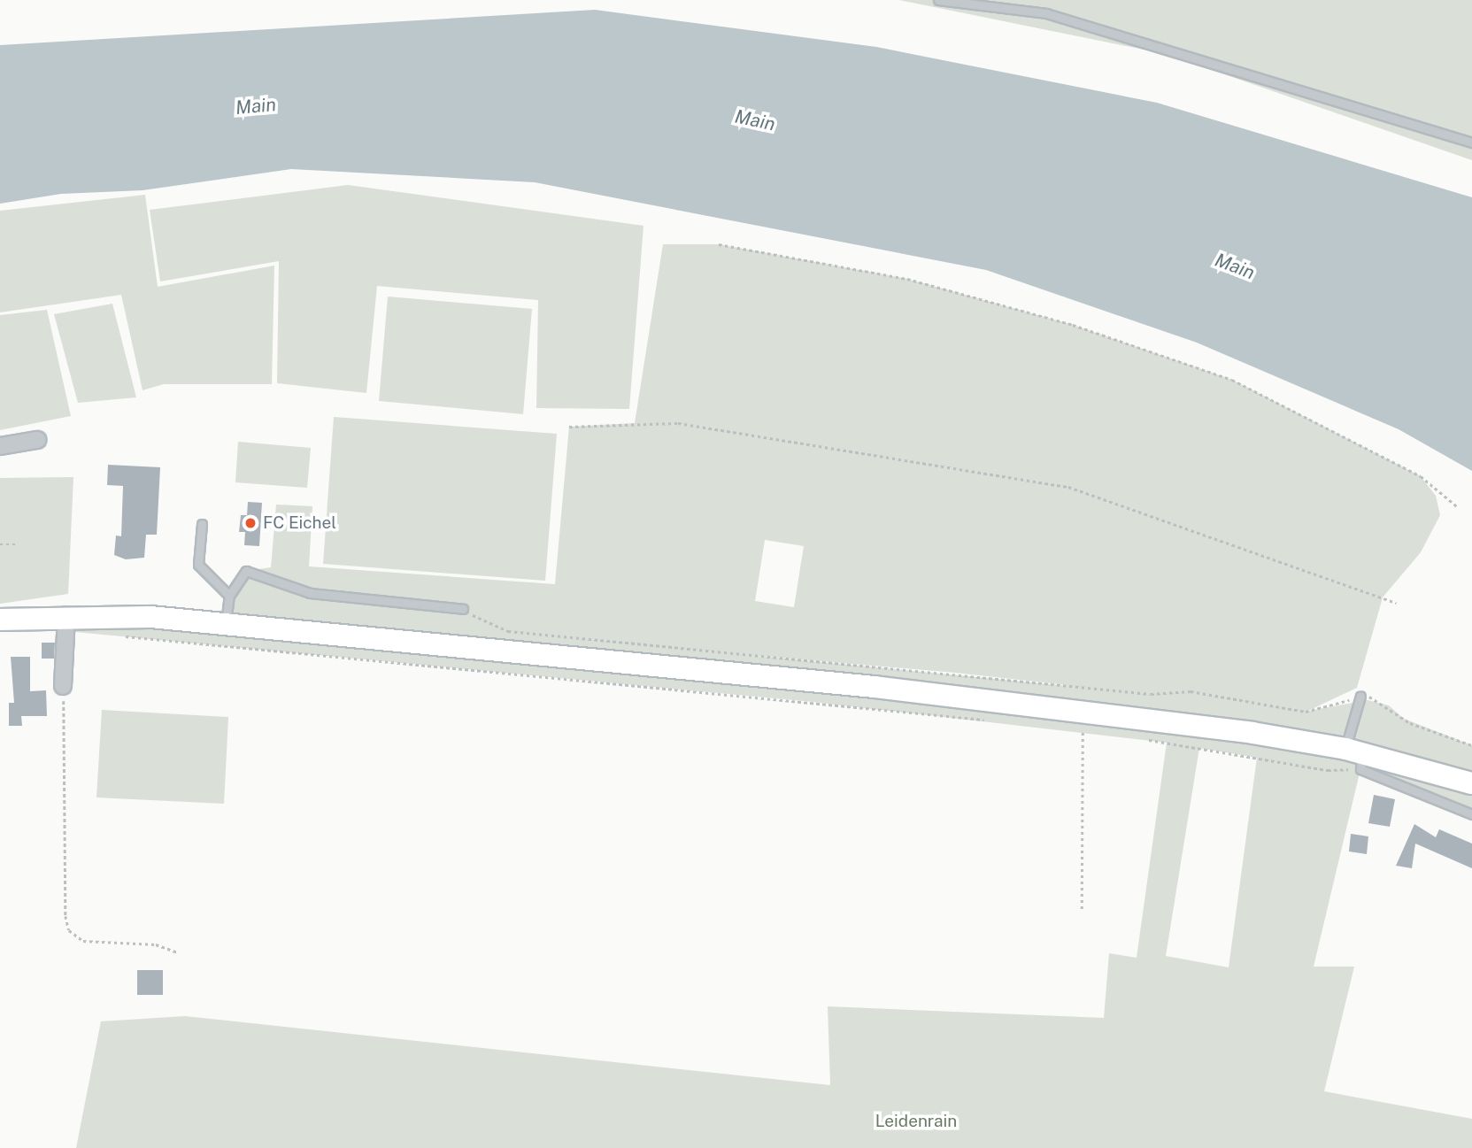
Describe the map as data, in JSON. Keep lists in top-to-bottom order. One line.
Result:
{"water":["Main"],"parks":["Leidenrain"],"places":["FC Eichel"]}
